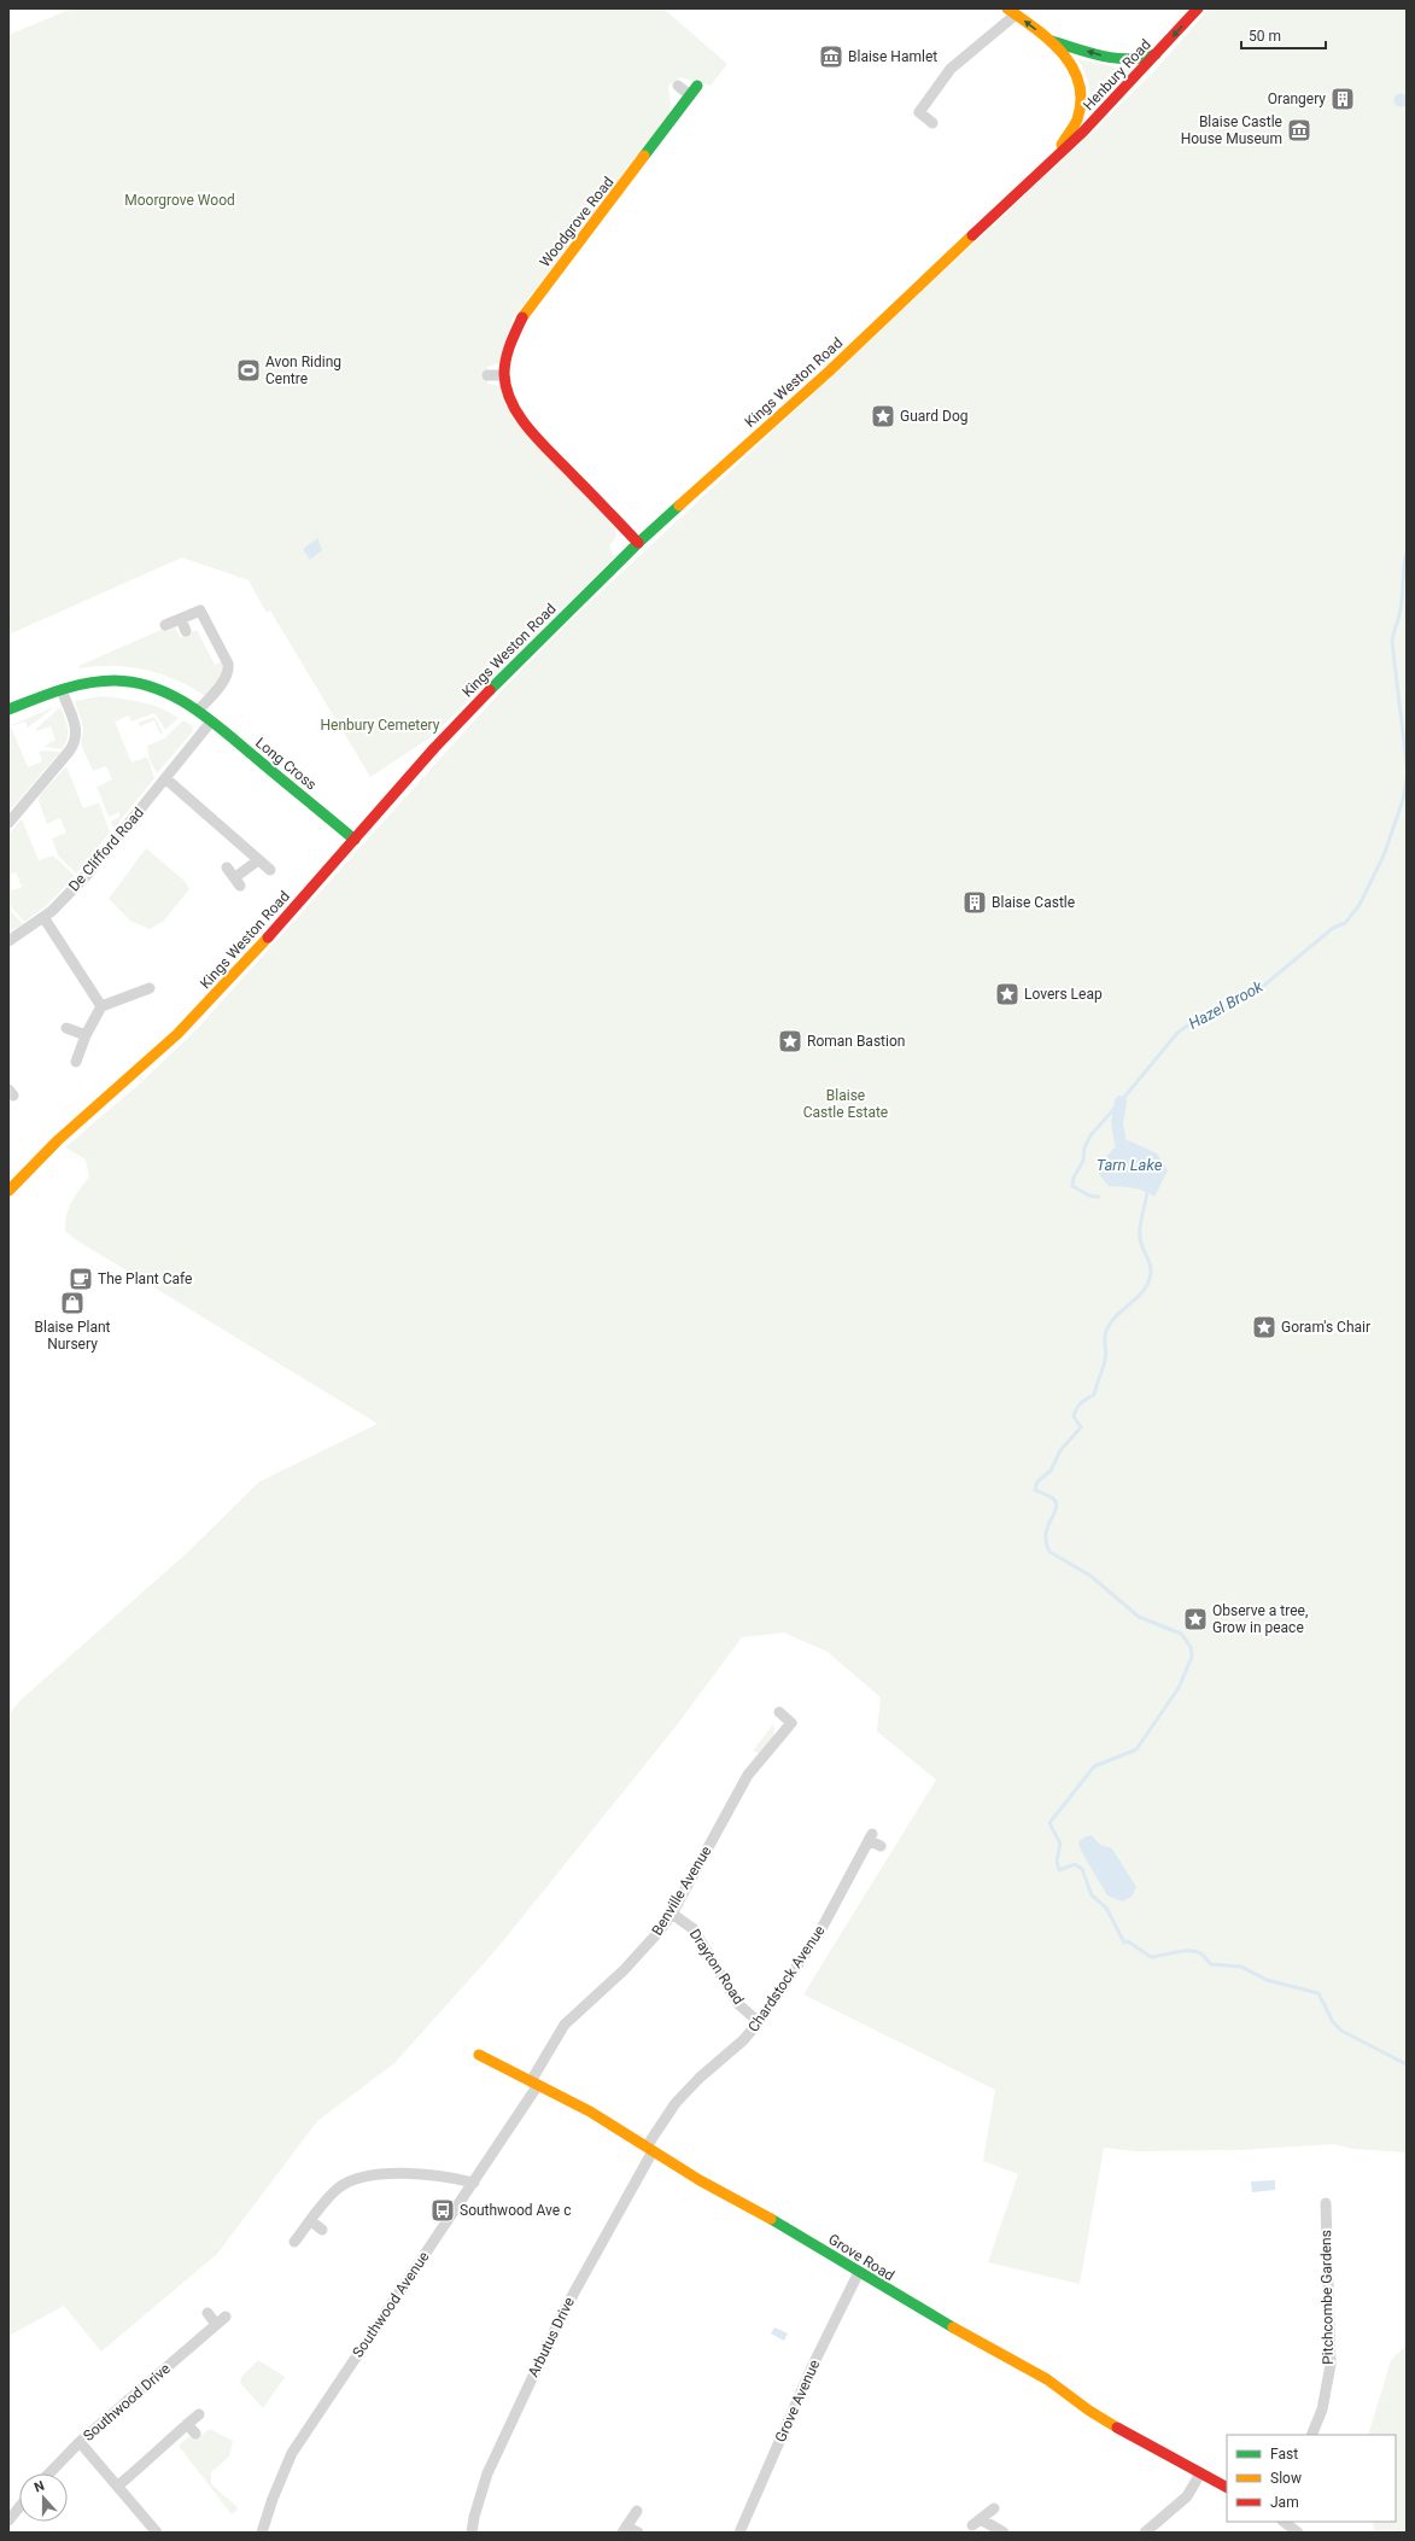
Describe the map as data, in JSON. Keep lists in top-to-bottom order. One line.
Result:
{"streets":{"main road":["Henbury Road","Woodgrove Road","Kings Weston Road","Long Cross","Grove Road"],"street":["De Clifford Road","Benville Avenue","Drayton Road","Chardstock Avenue","Pitchcombe Gardens","Southwood Avenue","Arbutus Drive","Grove Avenue","Southwood Drive"]},"crossings":[["Henbury Road","Kings Weston Road"],["Kings Weston Road","Long Cross"],["Long Cross","De Clifford Road"],["Benville Avenue","Drayton Road"],["Benville Avenue","Grove Road"],["Benville Avenue","Southwood Avenue"],["Drayton Road","Chardstock Avenue"],["Chardstock Avenue","Grove Road"],["Chardstock Avenue","Arbutus Drive"],["Grove Road","Southwood Avenue"],["Grove Road","Arbutus Drive"],["Grove Road","Grove Avenue"]],"water":["Hazel Brook","Tarn Lake"],"parks":["Moorgrove Wood","Henbury Cemetery","Blaise Castle Estate"],"places":{"museum":["Blaise Hamlet","Blaise Castle House Museum"],"building":["Orangery","Blaise Castle"],"sports":["Avon Riding Centre"],"place":["Guard Dog","Lovers Leap","Roman Bastion","Goram's Chair","Observe a tree, Grow in peace"],"cafe":["The Plant Cafe"],"shop":["Blaise Plant Nursery"],"bus stop":["Southwood Ave c"]},"legend":["Fast","Slow","Jam"],"scale_bar":"50 m","north":"top"}
